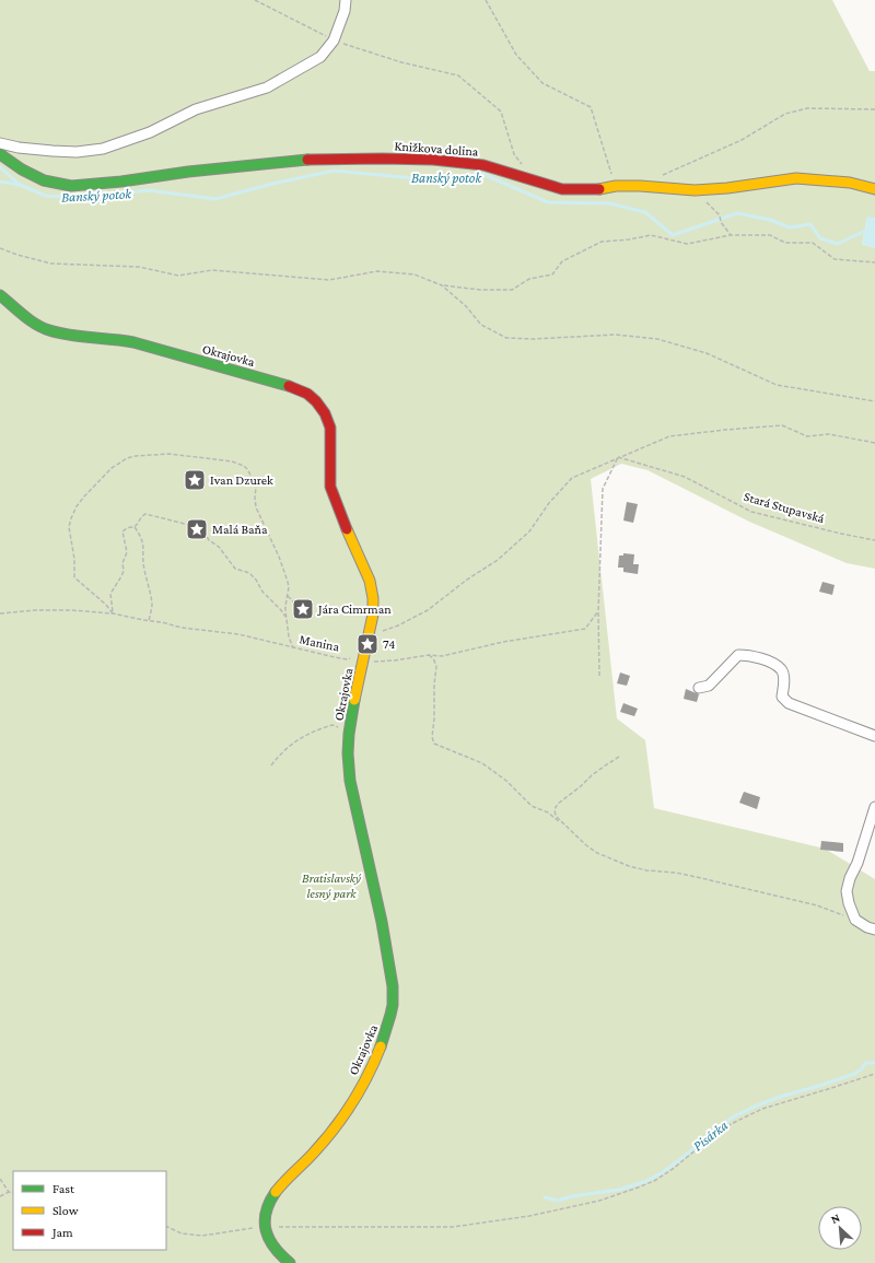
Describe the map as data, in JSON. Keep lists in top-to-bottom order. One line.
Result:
{"streets":{"street":["Knižkova dolina","Okrajovka"],"path":["Stará Stupavská","Manina"]},"crossings":[["Okrajovka","Manina"]],"water":["Banský potok","Pisárka"],"parks":["Bratislavský lesný park"],"places":{"place":["Ivan Dzurek","Malá Baňa","Jára Cimrman","74"]},"legend":["Fast","Slow","Jam"],"north":"top left"}
